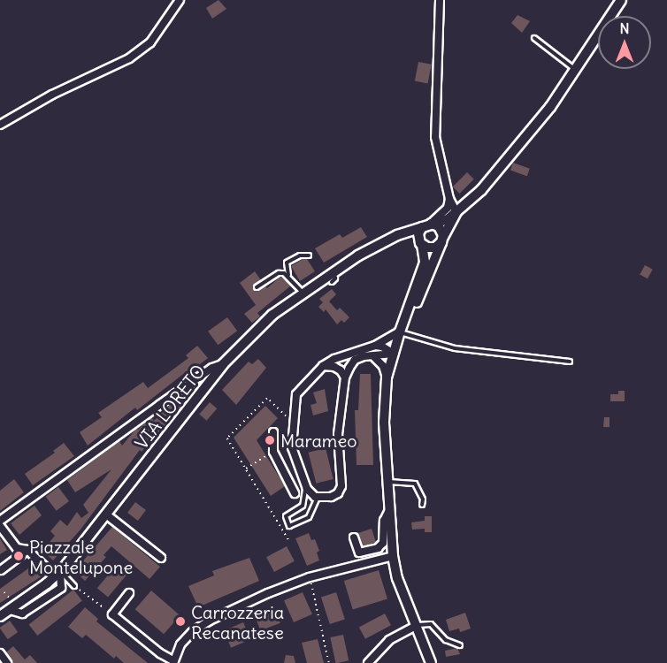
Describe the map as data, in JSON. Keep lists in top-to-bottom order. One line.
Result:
{"streets":{"main road":["VIA LORETO"]},"places":["Marameo","Piazzale Montelupone","Carrozzeria Recanatese"],"north":"top"}
